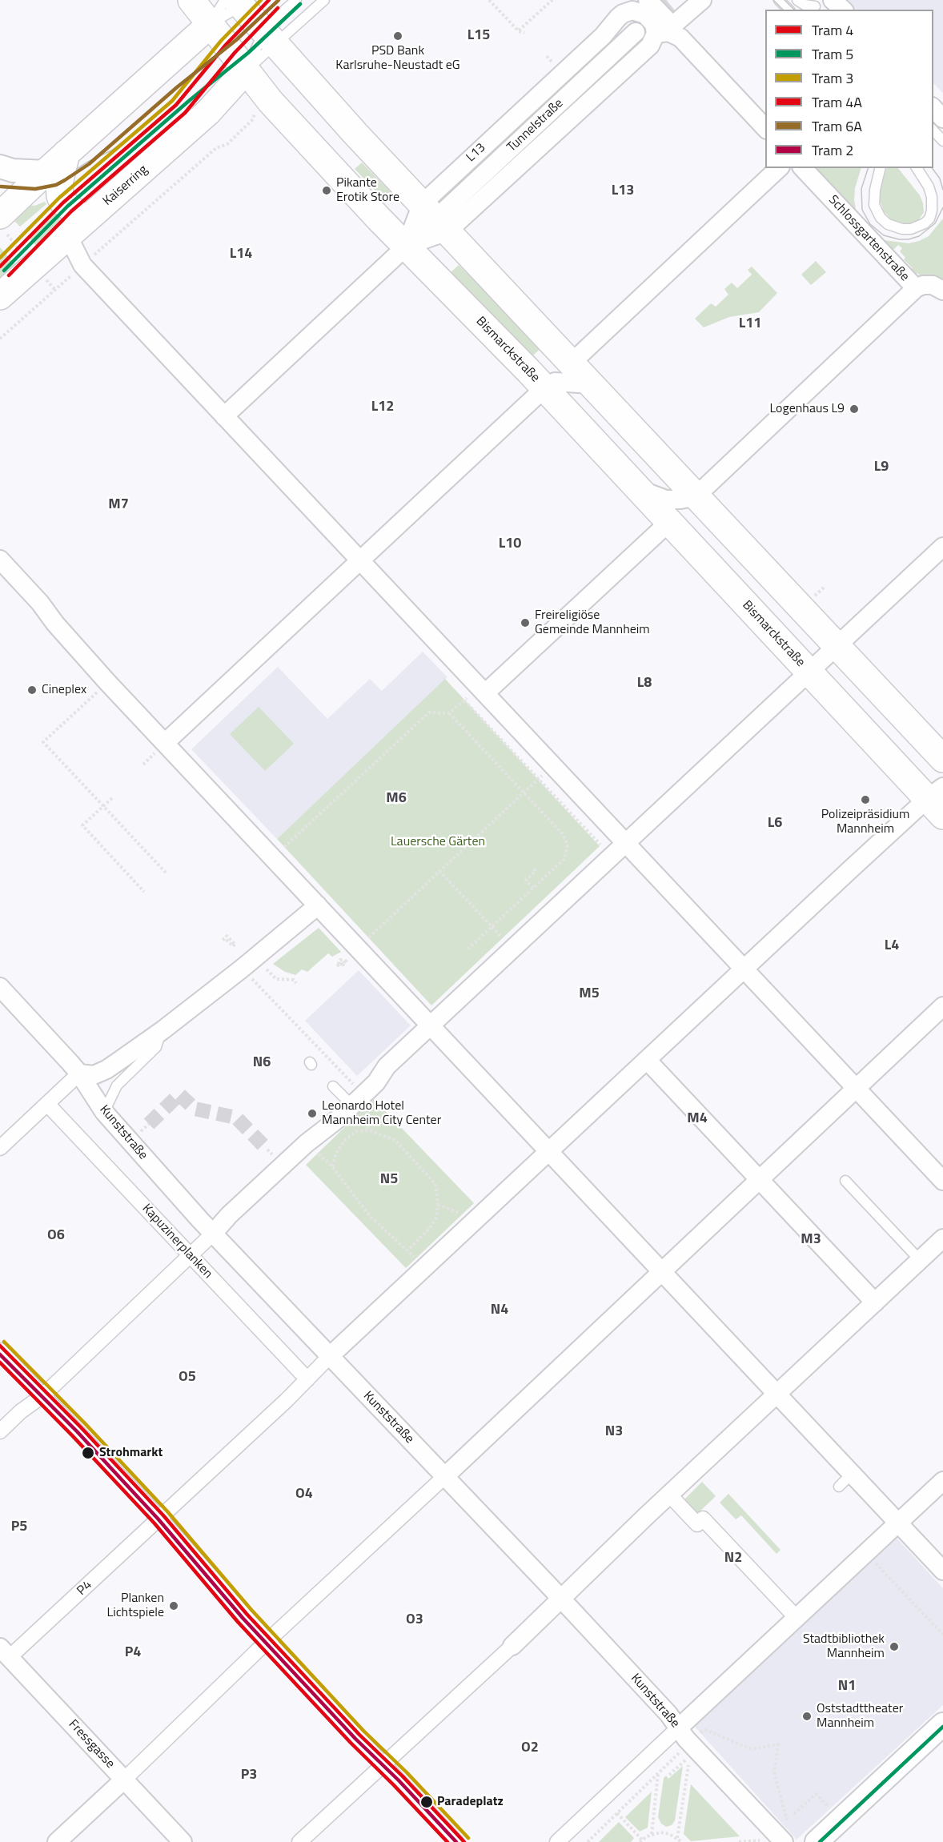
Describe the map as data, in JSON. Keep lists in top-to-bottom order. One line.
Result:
{"streets":{"main road":["Kaiserring","Bismarckstraße"],"street":["Tunnelstraße","L13","Schlossgartenstraße","Kunststraße","Kapuzinerplanken","P4","Fressgasse"]},"crossings":[["Tunnelstraße","L13"],["Kaiserring","Bismarckstraße"],["Kunststraße","P4"],["Kapuzinerplanken","P4"],["P4","Fressgasse"]],"districts":["L15","L13","L14","L11","L12","L9","M7","L10","L8","M6","L6","L4","M5","N6","M4","N5","O6","M3","N4","O5","N3","O4","P5","N2","O3","P4","N1","O2","P3"],"parks":["Lauersche Gärten"],"places":["PSD Bank Karlsruhe-Neustadt eG","Pikante Erotik Store","Logenhaus L9","Freireligiöse Gemeinde Mannheim","Cineplex","Polizeipräsidium Mannheim","Leonardo Hotel Mannheim City Center","Strohmarkt","Planken Lichtspiele","Stadtbibliothek Mannheim","Oststadttheater Mannheim","Paradeplatz"],"lines":["tram line 4","tram line 3","tram line 6A","tram line 5","tram line 4A","tram line 2"],"legend":["Tram 4","Tram 5","Tram 3","Tram 4A","Tram 6A","Tram 2"]}
